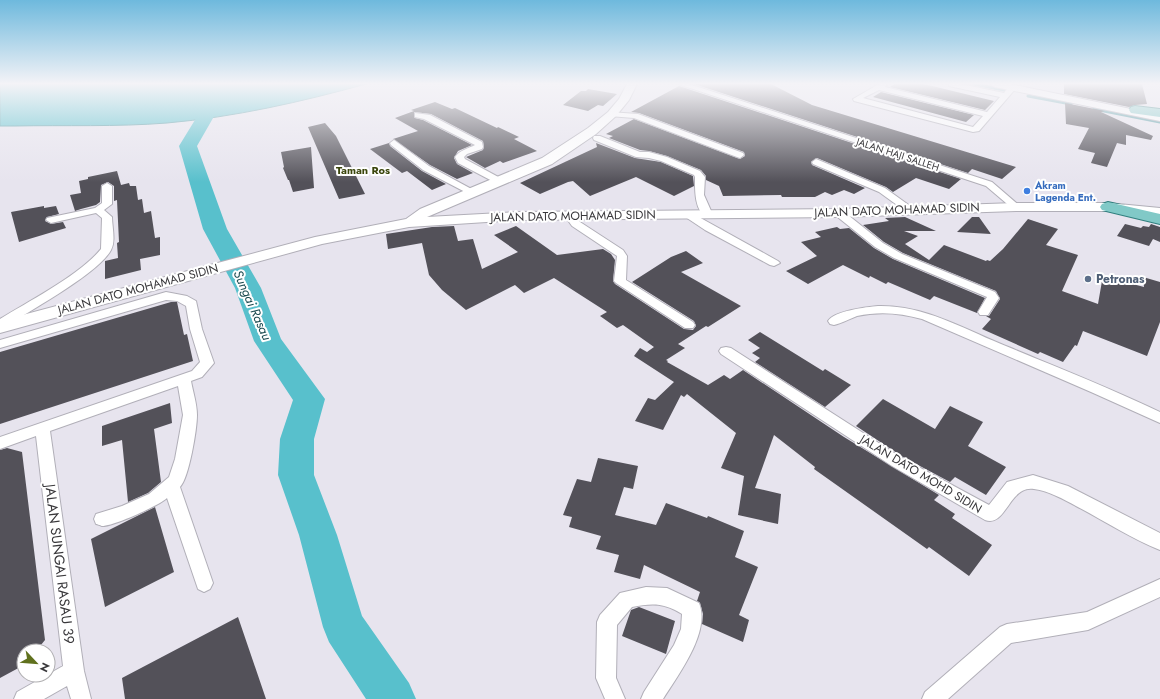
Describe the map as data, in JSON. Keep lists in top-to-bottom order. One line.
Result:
{"streets":{"main road":["JALAN DATO MOHAMAD SIDIN"],"street":["JALAN HAJI SALLEH","JALAN DATO MOHD SIDIN","JALAN SUNGAI RASAU 39"]},"crossings":[["JALAN HAJI SALLEH","JALAN DATO MOHAMAD SIDIN"]],"districts":["Taman Ros"],"water":["Sungai Rasau"],"places":["Akram Lagenda Ent.","Petronas"],"north":"bottom right"}
